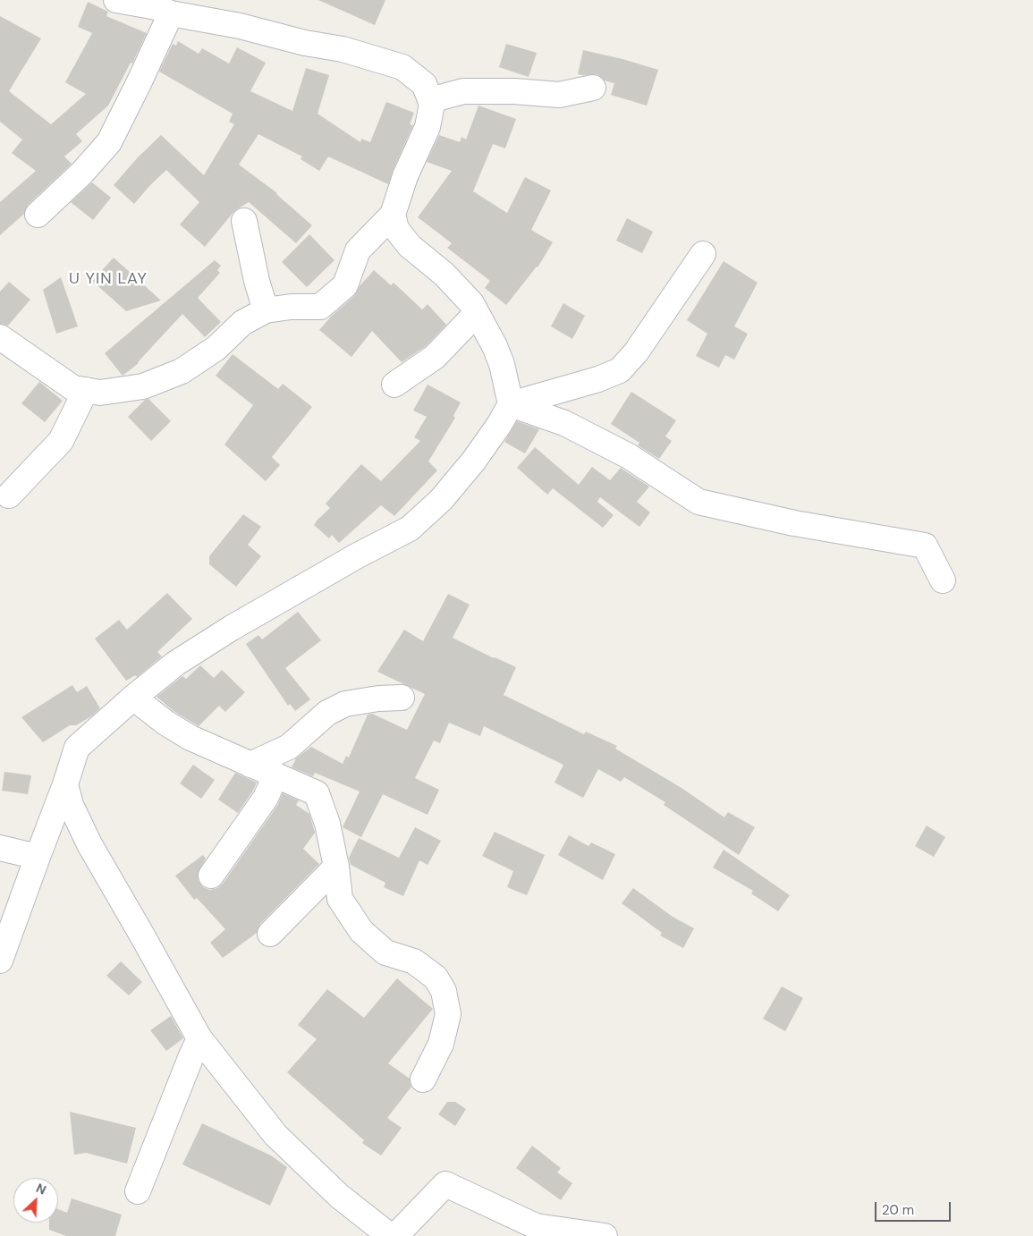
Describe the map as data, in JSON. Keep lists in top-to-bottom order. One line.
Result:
{"districts":["U YIN LAY"],"scale_bar":"20 m","north":"top right"}
